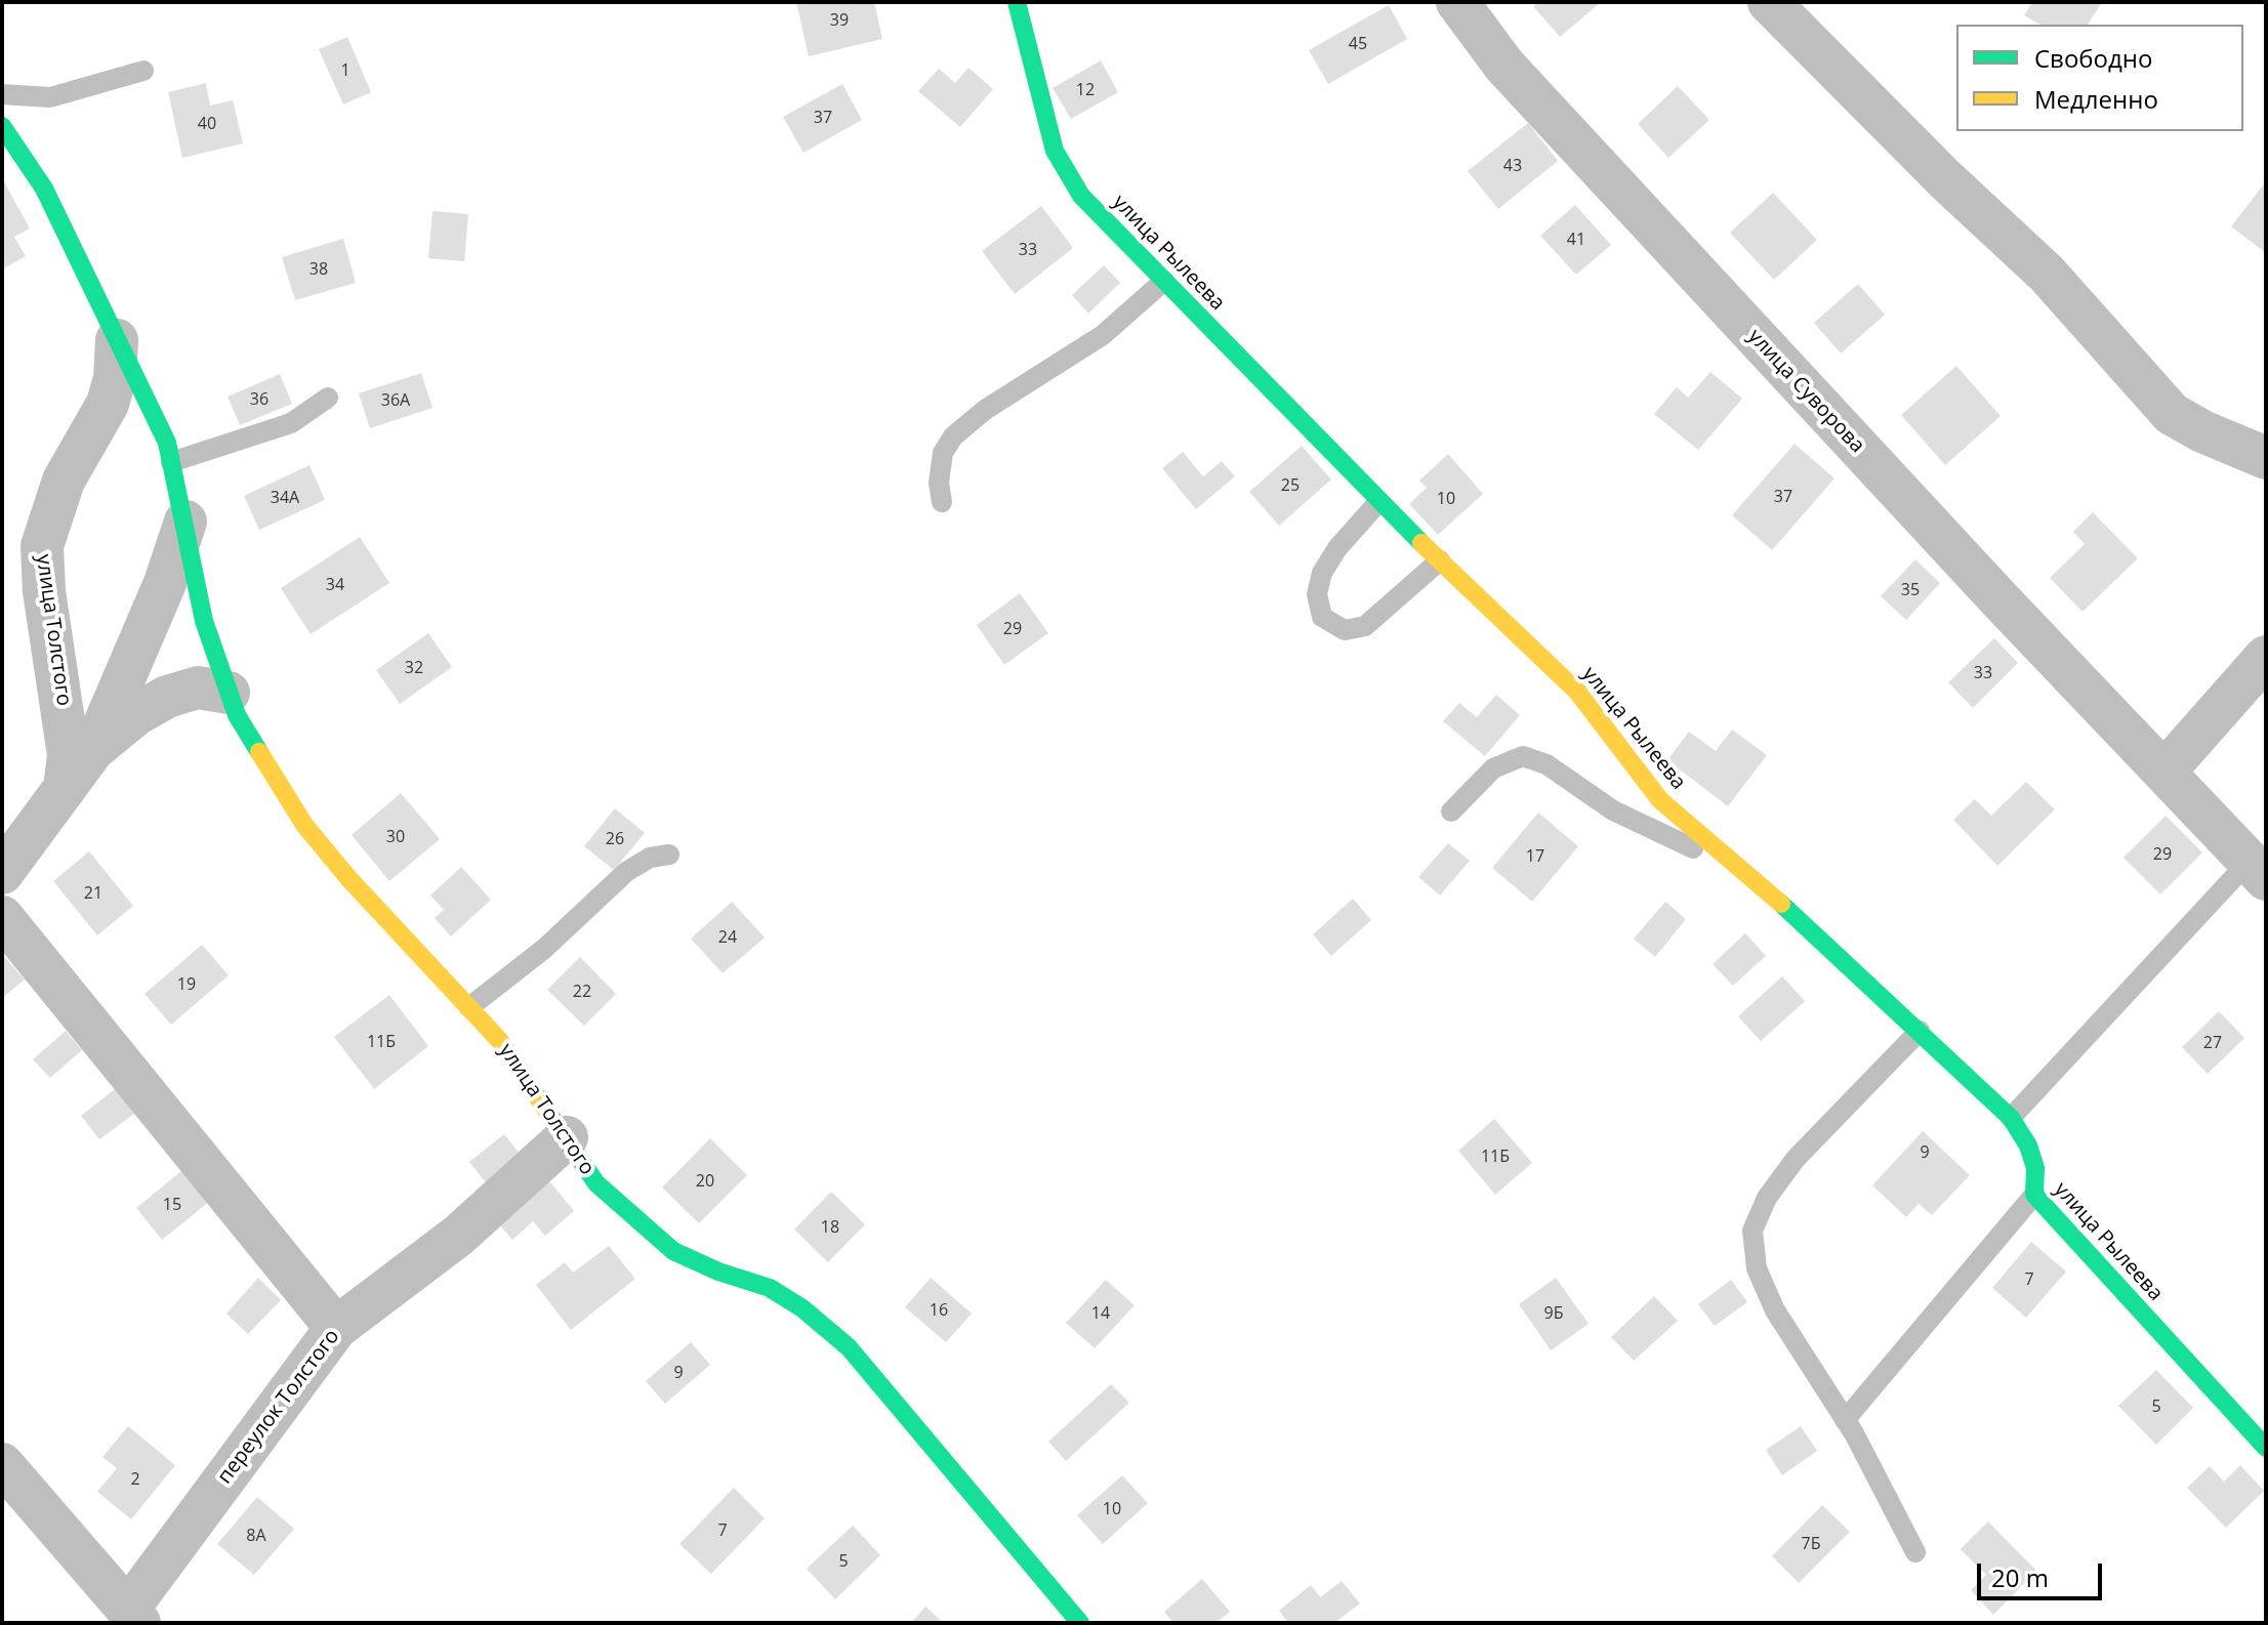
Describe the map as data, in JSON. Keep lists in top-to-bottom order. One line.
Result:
{"streets":{"street":["улица Рылеева","улица Суворова","улица Толстого","переулок Толстого"]},"crossings":[["улица Толстого","переулок Толстого"]],"house_numbers":["39","45","1","12","37","40","43","41","33","38","36","36А","25","37","34А","10","34","35","29","32","33","30","26","29","17","21","24","19","22","11Б","27","9","11Б","20","15","18","7","16","14","9Б","9","5","2","10","7","8А","7Б","5"],"legend":["Свободно","Медленно"],"scale_bar":"20 m"}
